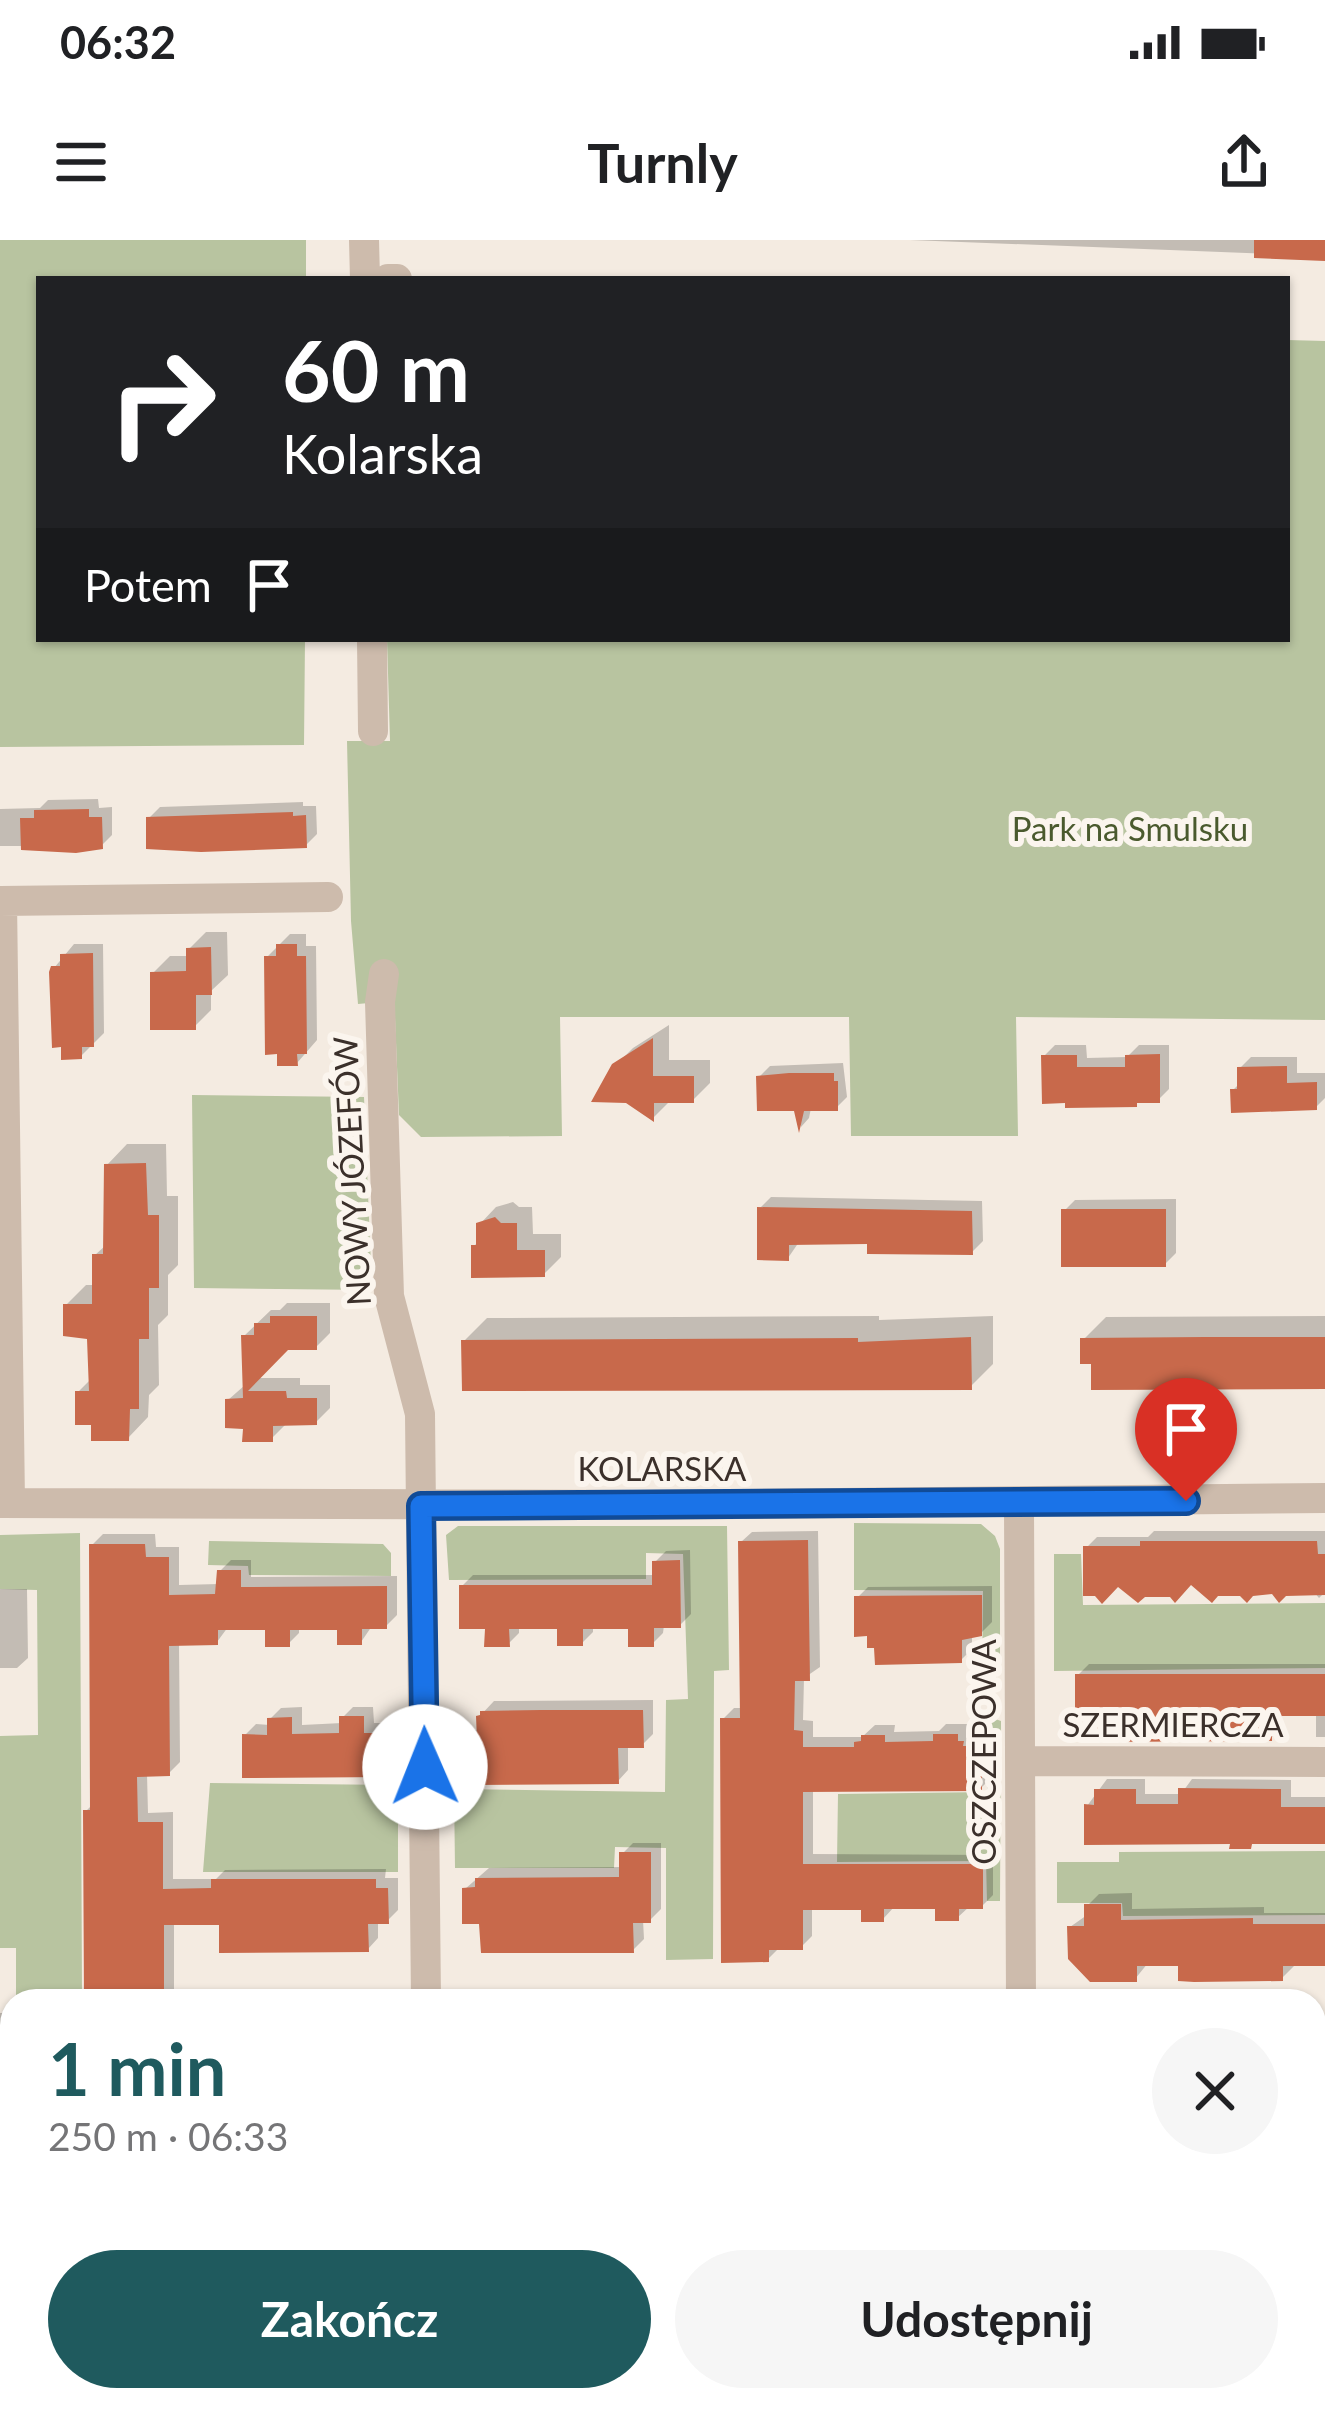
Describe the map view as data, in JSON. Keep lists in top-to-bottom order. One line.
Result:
{"streets":{"street":["NOWY JÓZEFÓW","KOLARSKA","SZERMIERCZA","OSZCZEPOWA"]},"crossings":[["NOWY JÓZEFÓW","KOLARSKA"],["KOLARSKA","OSZCZEPOWA"],["SZERMIERCZA","OSZCZEPOWA"]],"parks":["Park na Smulsku"],"page":{"status":"06:32","header":"Turnly","turn":["60 m","Kolarska"],"then":"Potem","heading":["1 min","250 m · 06:33"],"buttons":["Zakończ","Udostępnij"]}}
